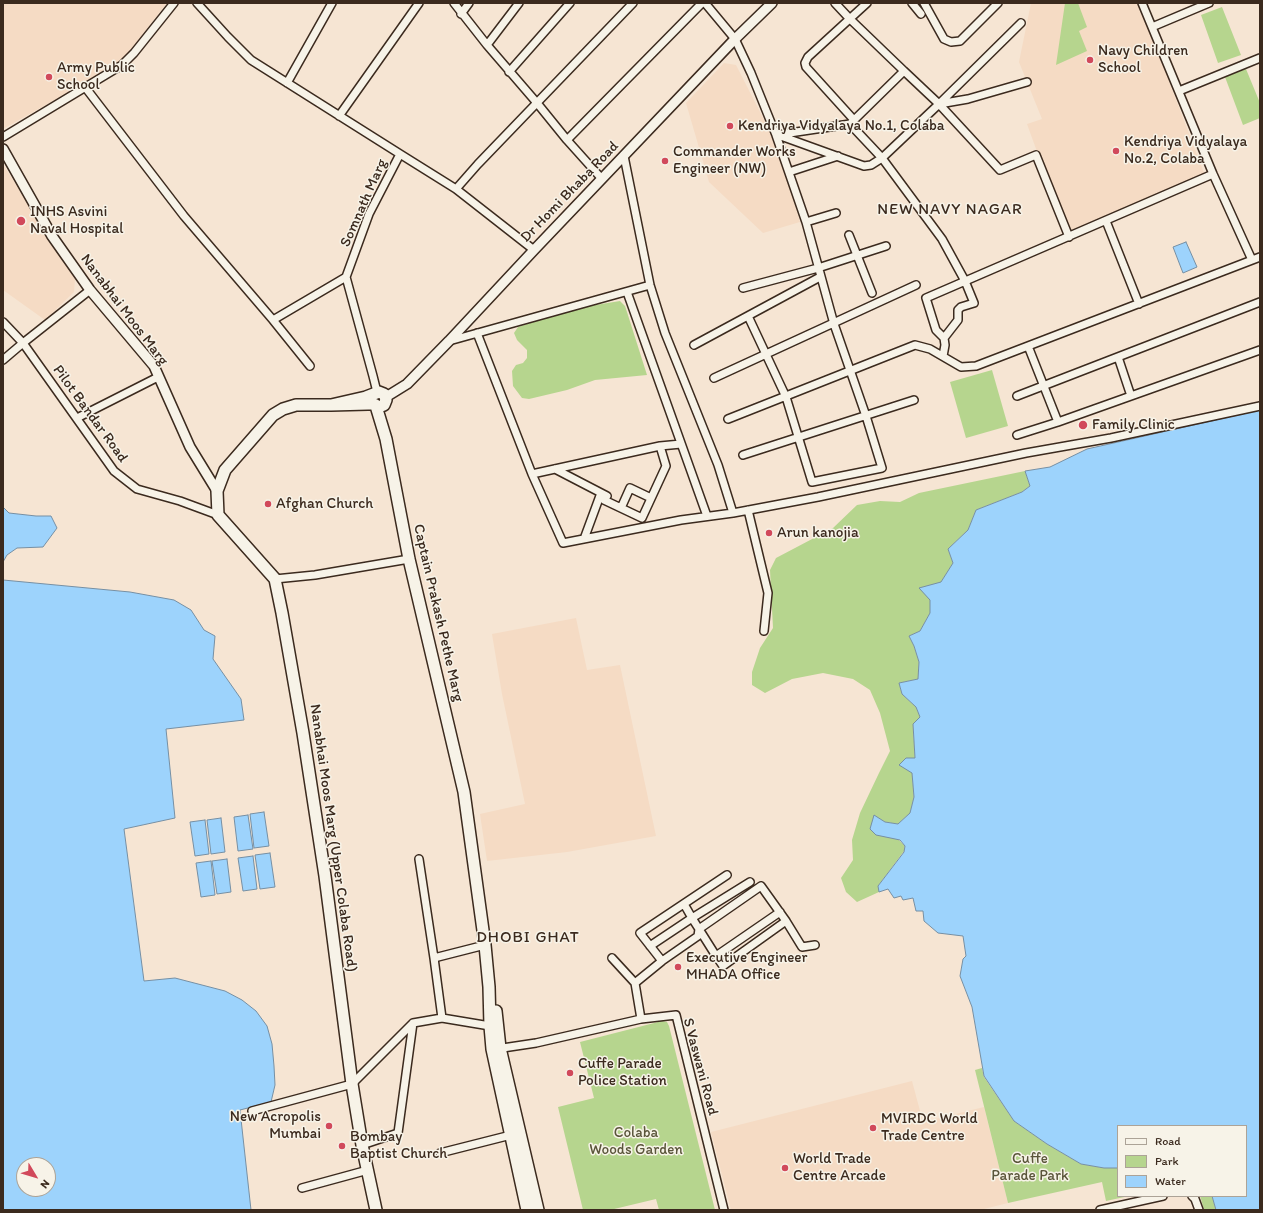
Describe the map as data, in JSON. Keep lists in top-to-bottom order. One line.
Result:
{"streets":{"main road":["Captain Prakash Pethe Marg","Nanabhai Moos Marg (Upper Colaba Road)"],"street":["Dr Homi Bhaba Road","Somnath Marg","Nanabhai Moos Marg","Pilot Bandar Road","S Vaswani Road"]},"crossings":[["Dr Homi Bhaba Road","Captain Prakash Pethe Marg"],["Captain Prakash Pethe Marg","S Vaswani Road"]],"districts":["NEW NAVY NAGAR","DHOBI GHAT"],"parks":["Colaba Woods Garden","Cuffe Parade Park"],"places":["Navy Children School","Army Public School","Kendriya Vidyalaya No.1, Colaba","Kendriya Vidyalaya No.2, Colaba","Commander Works Engineer (NW)","INHS Asvini Naval Hospital","Family Clinic","Afghan Church","Arun kanojia","Executive Engineer MHADA Office","Cuffe Parade Police Station","New Acropolis Mumbai","MVIRDC World Trade Centre","Bombay Baptist Church","World Trade Centre Arcade"],"legend":["Road","Park","Water"],"north":"bottom right"}
